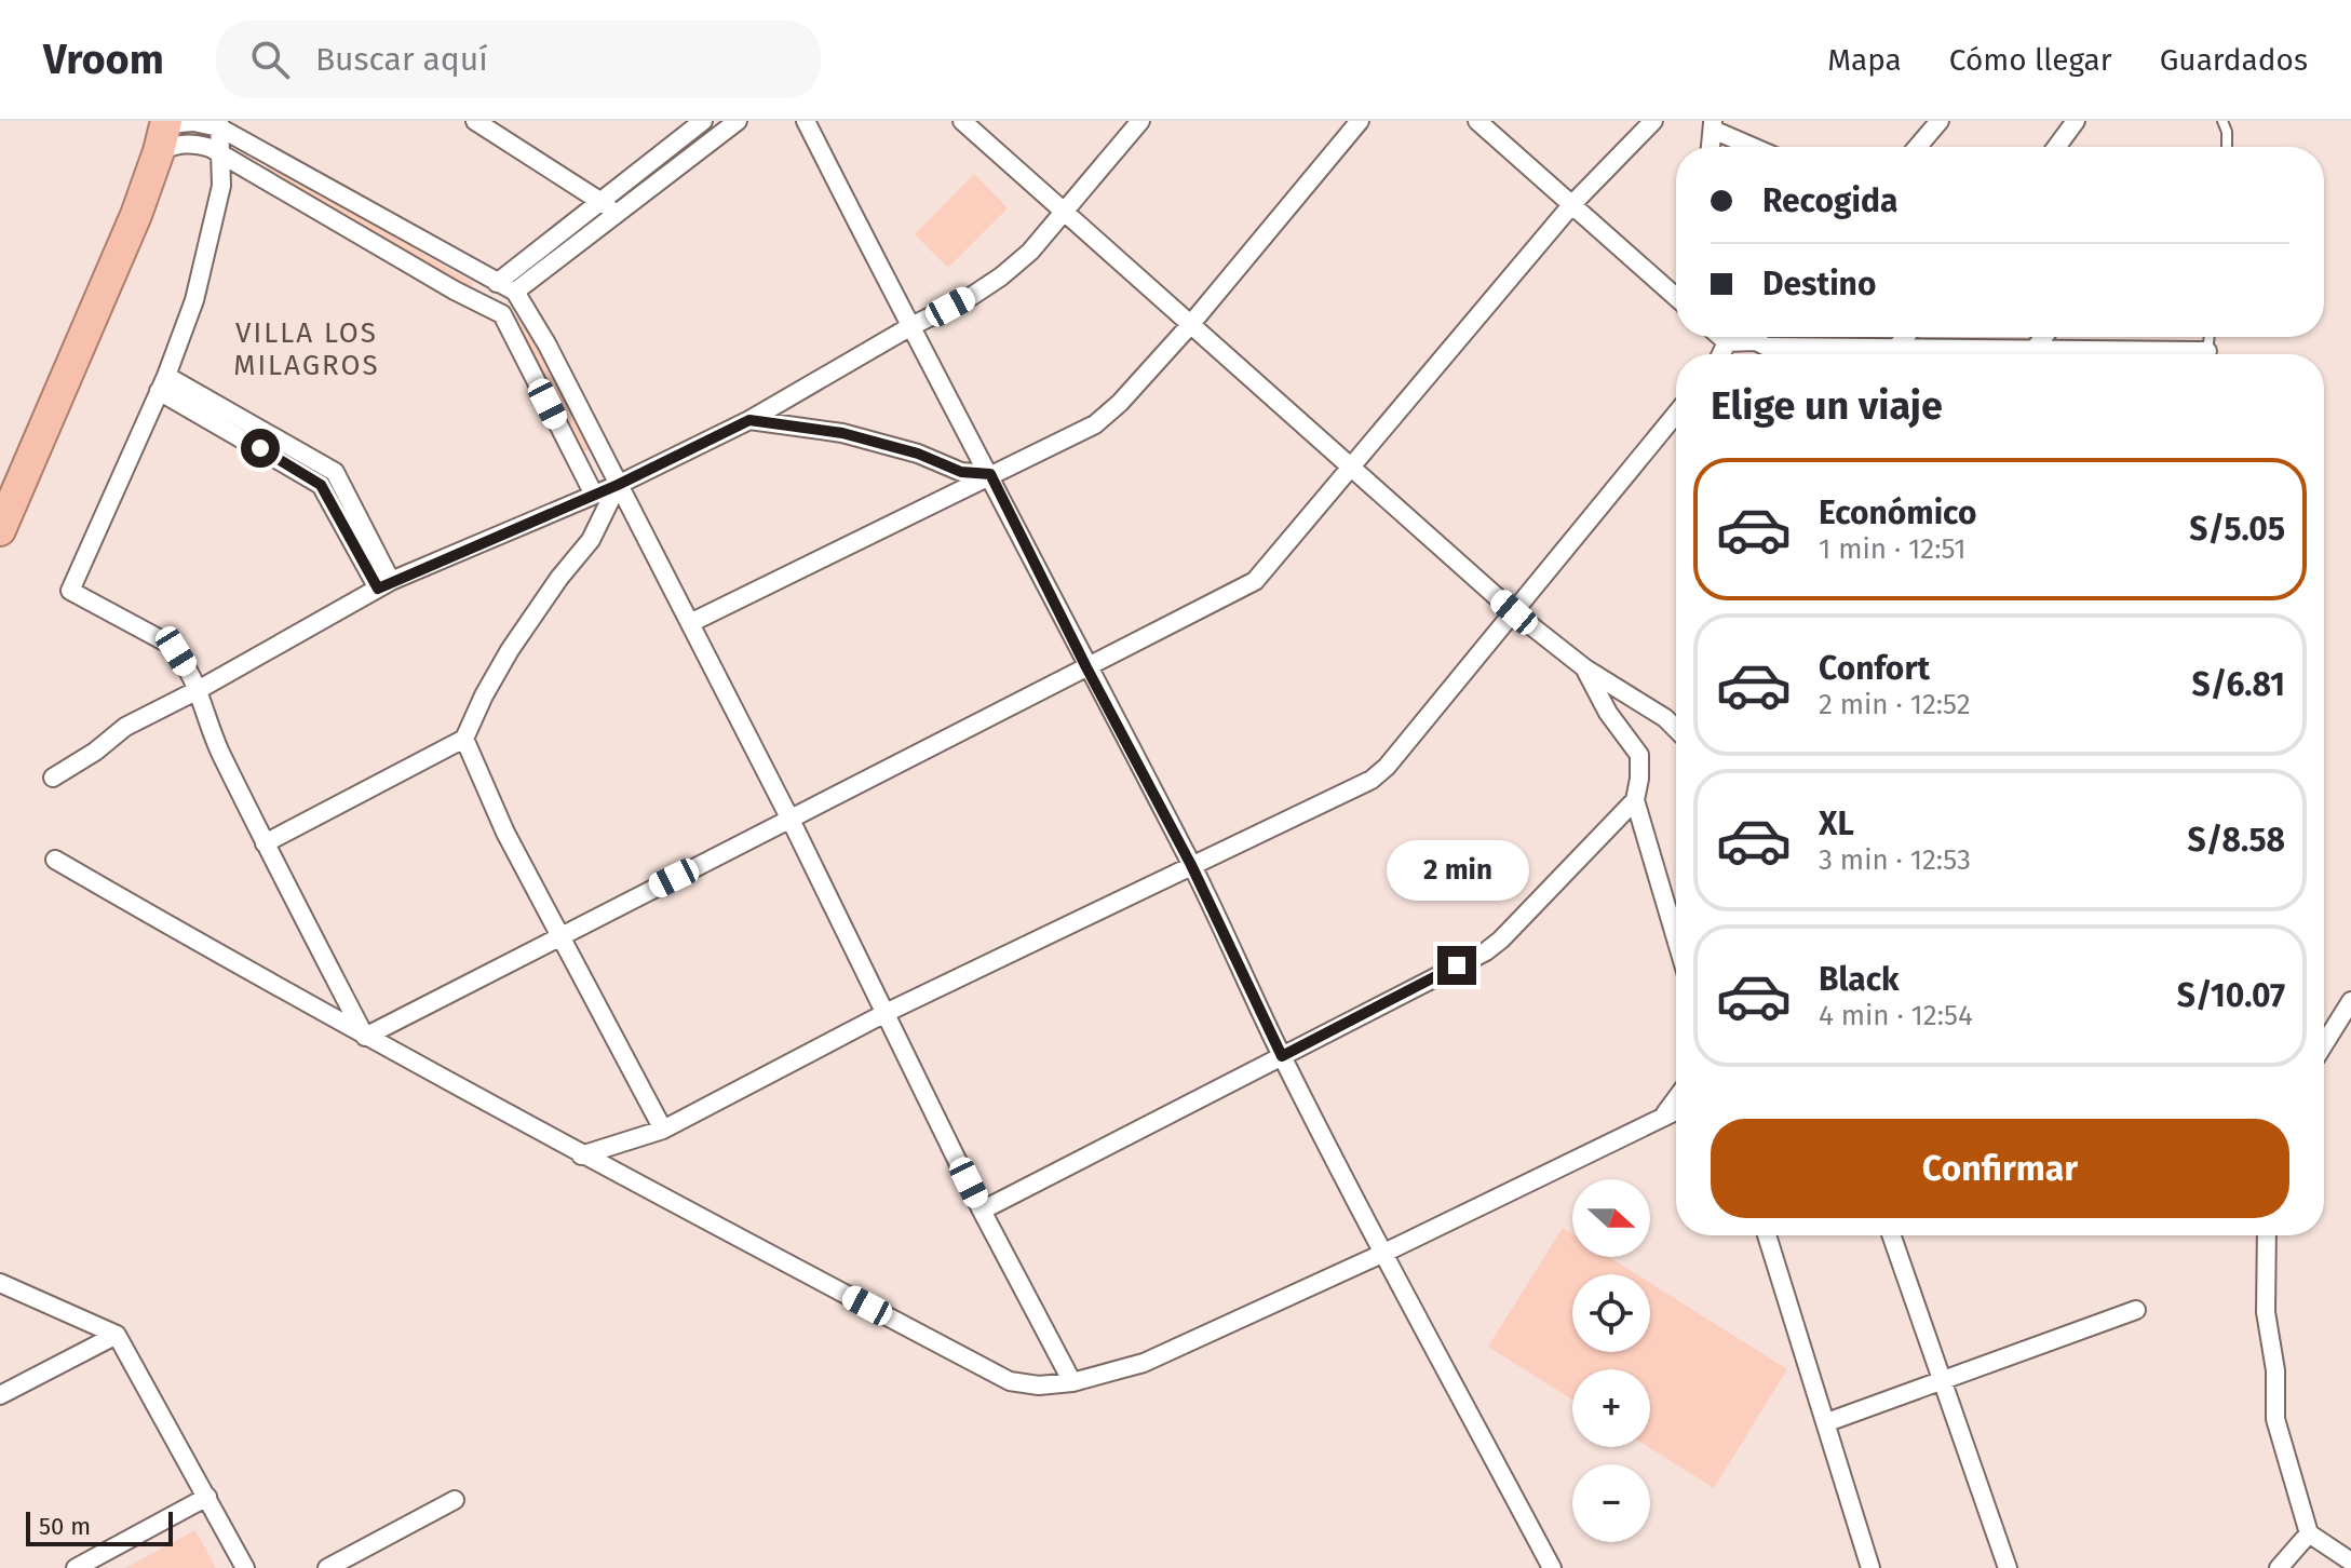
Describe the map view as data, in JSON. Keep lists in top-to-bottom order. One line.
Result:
{"districts":["VILLA LOS MILAGROS"],"scale_bar":"50 m","north":"right","page":{"header":"Vroom","search":"Buscar aquí","nav":["Mapa","Cómo llegar","Guardados"],"banner":["Recogida","Destino"],"heading":"Elige un viaje","list":[{"name":"Económico","note":"1 min · 12:51","value":"S/5.05"},{"name":"Confort","note":"2 min · 12:52","value":"S/6.81"},{"name":"XL","note":"3 min · 12:53","value":"S/8.58"},{"name":"Black","note":"4 min · 12:54","value":"S/10.07"}],"bubble":"2 min","buttons":"Confirmar","map_buttons":["+","−"],"scale":"50 m"}}
